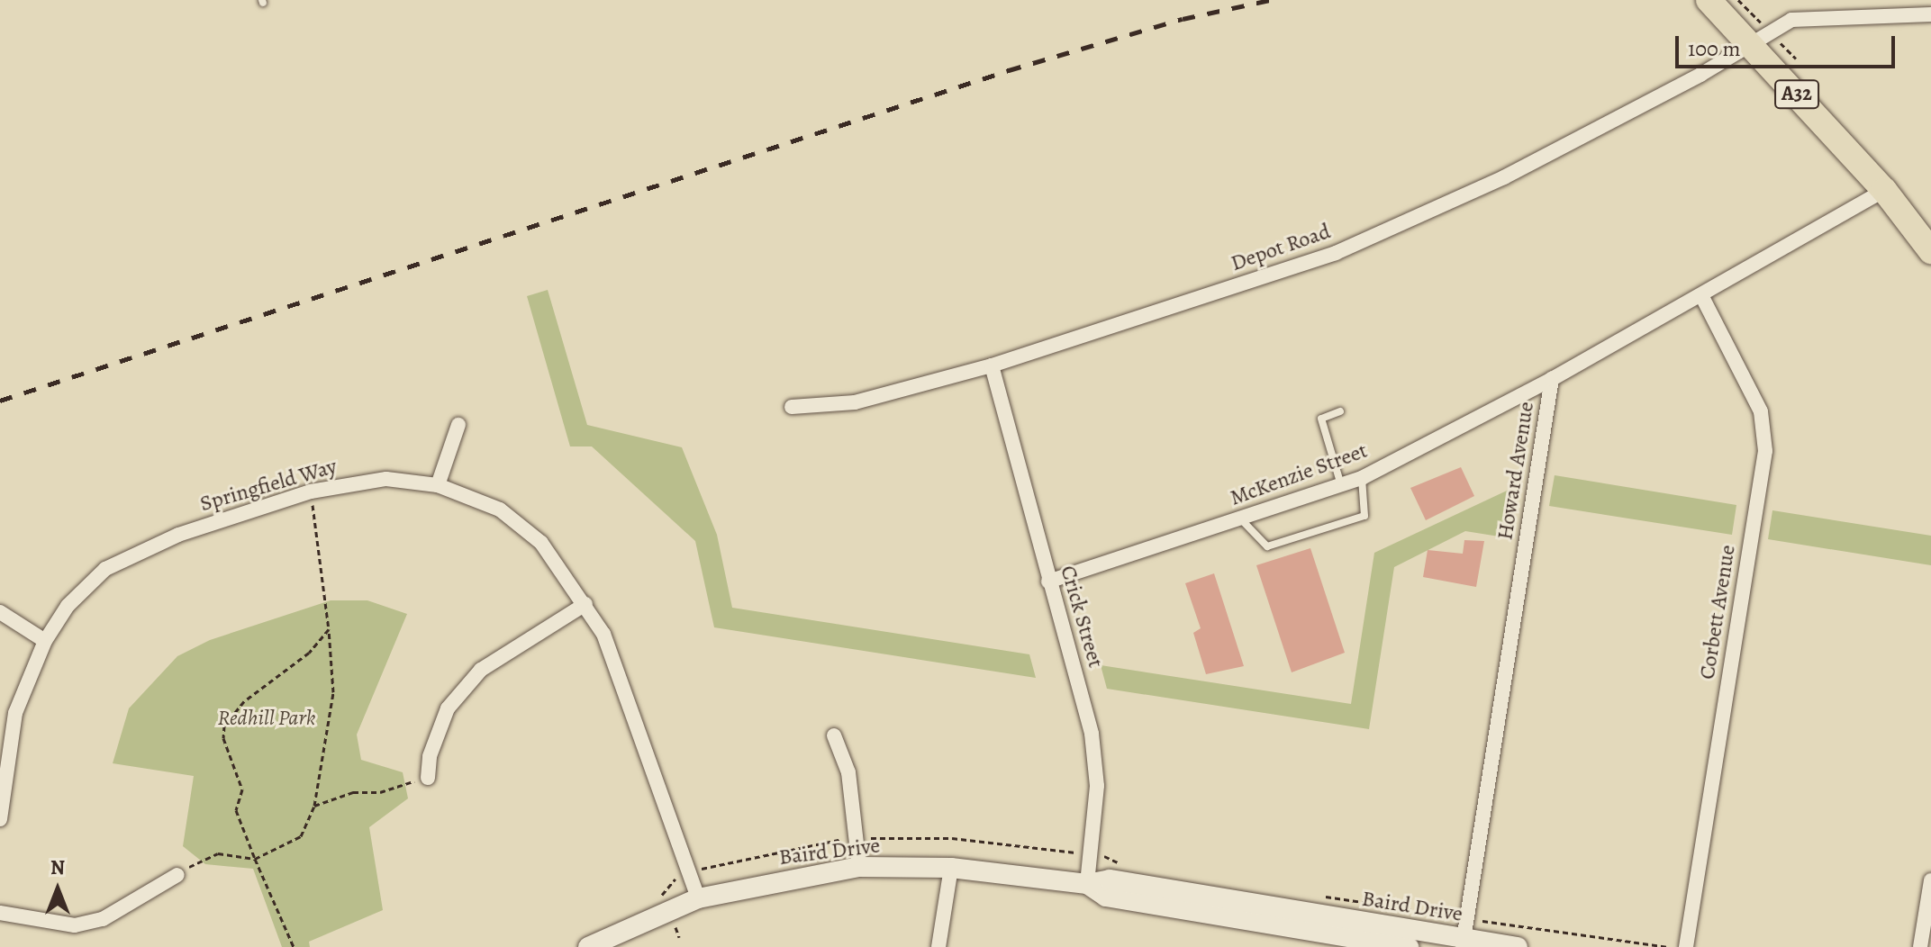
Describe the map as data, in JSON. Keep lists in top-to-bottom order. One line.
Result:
{"streets":{"highway":["A32"],"street":["Depot Road","Howard Avenue","McKenzie Street","Springfield Way","Corbett Avenue","Crick Street","Baird Drive"]},"crossings":[["A32","Depot Road"],["A32","Howard Avenue"],["Depot Road","Crick Street"],["Howard Avenue","McKenzie Street"],["Howard Avenue","Corbett Avenue"],["Howard Avenue","Baird Drive"],["McKenzie Street","Crick Street"],["Springfield Way","Baird Drive"],["Crick Street","Baird Drive"]],"parks":["Redhill Park"],"scale_bar":"100 m","north":"top"}
